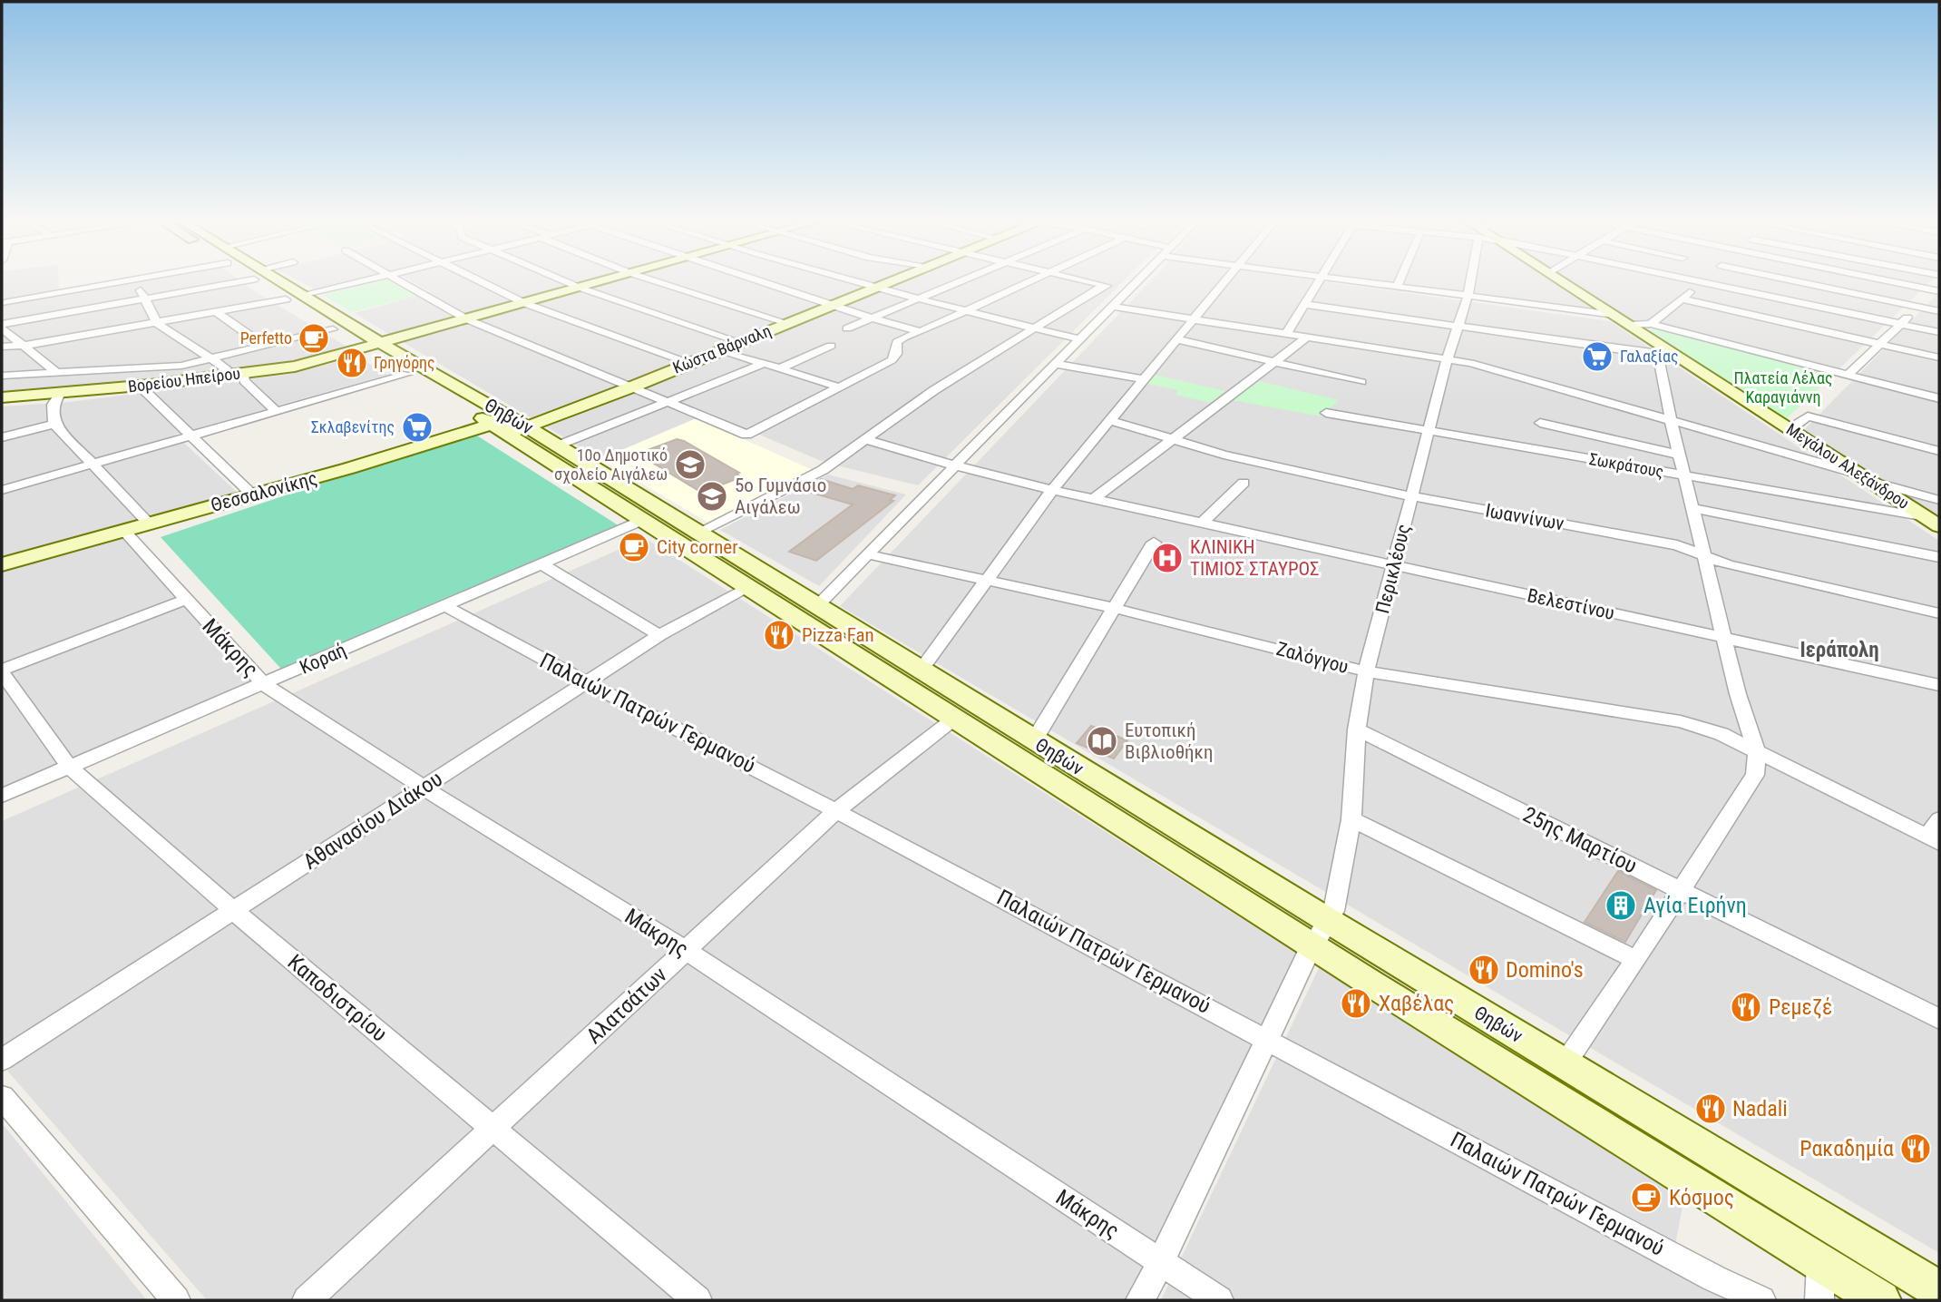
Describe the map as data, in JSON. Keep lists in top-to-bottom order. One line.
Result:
{"streets":{"main road":["Κώστα Βάρναλη","Βορείου Ηπείρου","Θηβών","Μεγάλου Αλεξάνδρου","Θεσσαλονίκης"],"street":["Σωκράτους","Ιωαννίνων","Περικλέους","Βελεστίνου","Μάκρης","Ζαλόγγου","Κοραή","Παλαιών Πατρών Γερμανού","Αθανασίου Διάκου","25ης Μαρτίου","Καποδιστρίου","Αλατσάτων"]},"crossings":[["Κώστα Βάρναλη","Θηβών"],["Κώστα Βάρναλη","Θεσσαλονίκης"],["Βορείου Ηπείρου","Θηβών"],["Θηβών","Θεσσαλονίκης"],["Θηβών","Περικλέους"],["Θηβών","Κοραή"],["Θηβών","Αθανασίου Διάκου"],["Θηβών","Αλατσάτων"],["Σωκράτους","Μεγάλου Αλεξάνδρου"],["Σωκράτους","Περικλέους"],["Θεσσαλονίκης","Μάκρης"],["Ιωαννίνων","Περικλέους"],["Περικλέους","Βελεστίνου"],["Περικλέους","Μάκρης"],["Περικλέους","Ζαλόγγου"],["Περικλέους","Παλαιών Πατρών Γερμανού"],["Περικλέους","25ης Μαρτίου"],["Μάκρης","Κοραή"],["Μάκρης","Αθανασίου Διάκου"],["Μάκρης","Αλατσάτων"],["Κοραή","Παλαιών Πατρών Γερμανού"],["Κοραή","Καποδιστρίου"],["Παλαιών Πατρών Γερμανού","Αθανασίου Διάκου"],["Παλαιών Πατρών Γερμανού","Αλατσάτων"],["Αθανασίου Διάκου","Καποδιστρίου"],["Καποδιστρίου","Αλατσάτων"]],"districts":["Ιεράπολη"],"parks":["Πλατεία Λέλας Καραγιάννη"],"places":{"cafe":["Perfetto","City corner","Κόσμος"],"supermarket":["Γαλαξίας","Σκλαβενίτης"],"restaurant":["Γρηγόρης","Pizza Fan","Domino's","Χαβέλας","Ρεμεζέ","Nadali","Ρακαδημία"],"school or university":["10ο Δημοτικό σχολείο Αιγάλεω","5ο Γυμνάσιο Αιγάλεω"],"hospital":["ΚΛΙΝΙΚΗ ΤΙΜΙΟΣ ΣΤΑΥΡΟΣ"],"library":["Ευτοπική Βιβλιοθήκη"],"building":["Αγία Ειρήνη"]}}
